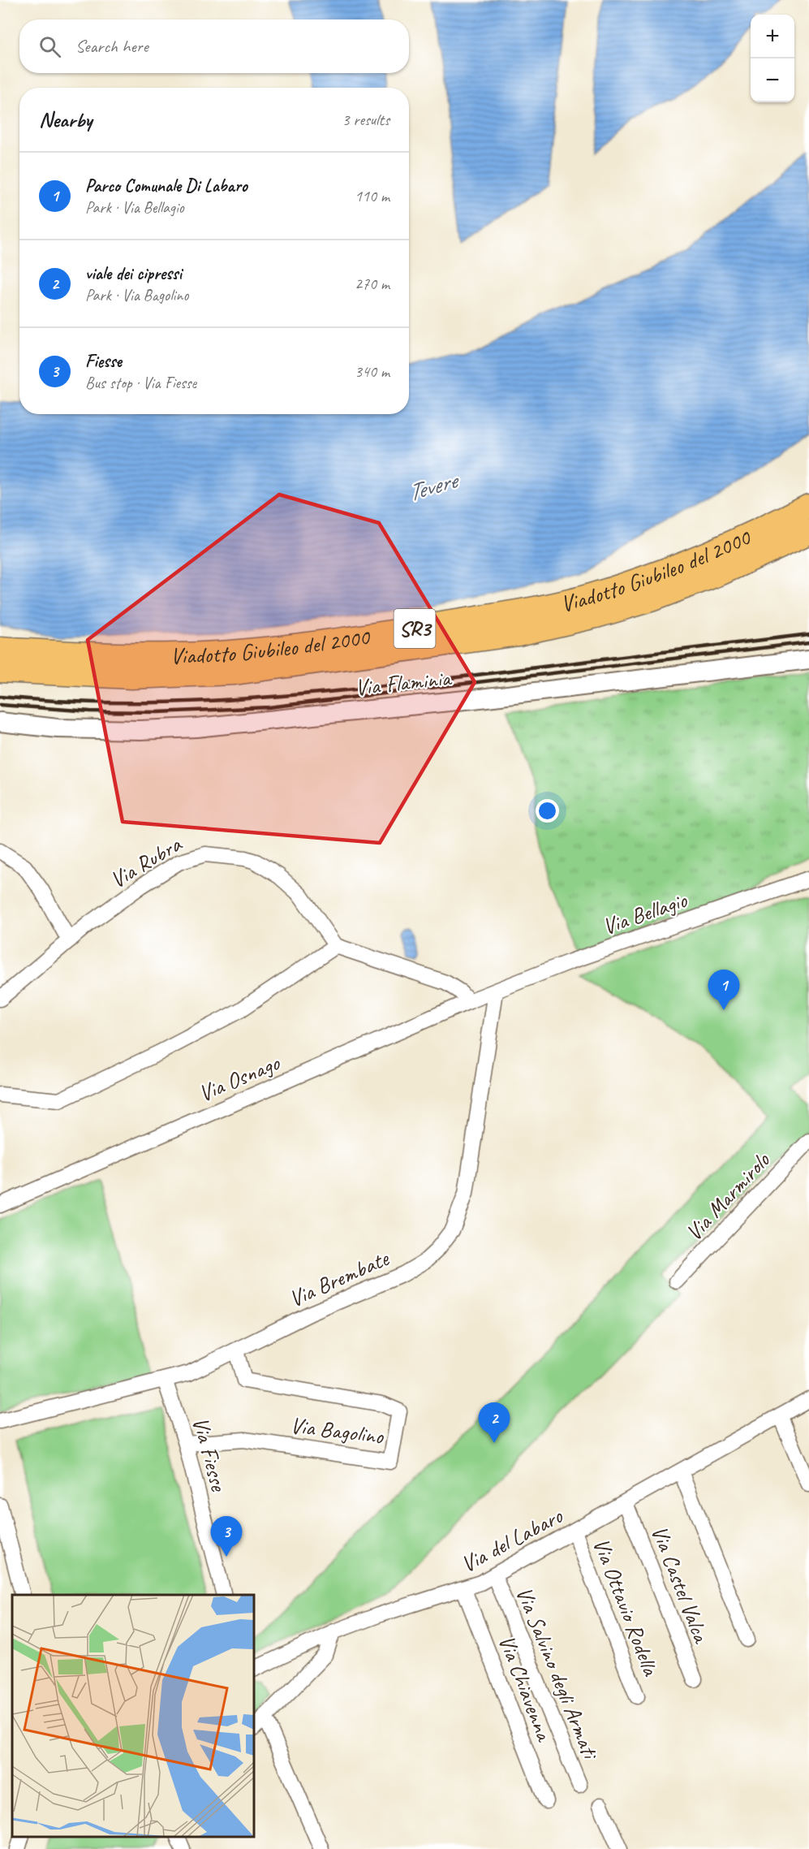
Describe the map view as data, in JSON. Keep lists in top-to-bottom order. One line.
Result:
{"streets":{"highway":["Viadotto Giubileo del 2000","SR3"],"street":["Via Flaminia","Via Rubra","Via Bellagio","Via Osnago","Via Marmirolo","Via Brembate","Via Bagolino","Via Fiesse","Via del Labaro","Via Castel Valca","Via Ottavio Rodella","Via Salvino degli Armati","Via Chiavenna"]},"crossings":[["Via Bellagio","Via Osnago"],["Via Bellagio","Via Brembate"],["Via Osnago","Via Brembate"],["Via Brembate","Via Bagolino"],["Via Brembate","Via Fiesse"],["Via Bagolino","Via Fiesse"],["Via del Labaro","Via Castel Valca"],["Via del Labaro","Via Ottavio Rodella"],["Via del Labaro","Via Salvino degli Armati"],["Via del Labaro","Via Chiavenna"]],"water":["Tevere"],"page":{"map_buttons":["+","−"],"search":"Search here","heading":["Nearby","3 results"],"list":[{"mark":"1","name":"Parco Comunale Di Labaro","note":"Park · Via Bellagio","value":"110 m"},{"mark":"2","name":"viale dei cipressi","note":"Park · Via Bagolino","value":"270 m"},{"mark":"3","name":"Fiesse","note":"Bus stop · Via Fiesse","value":"340 m"}],"pins":["1","2","3"]}}
